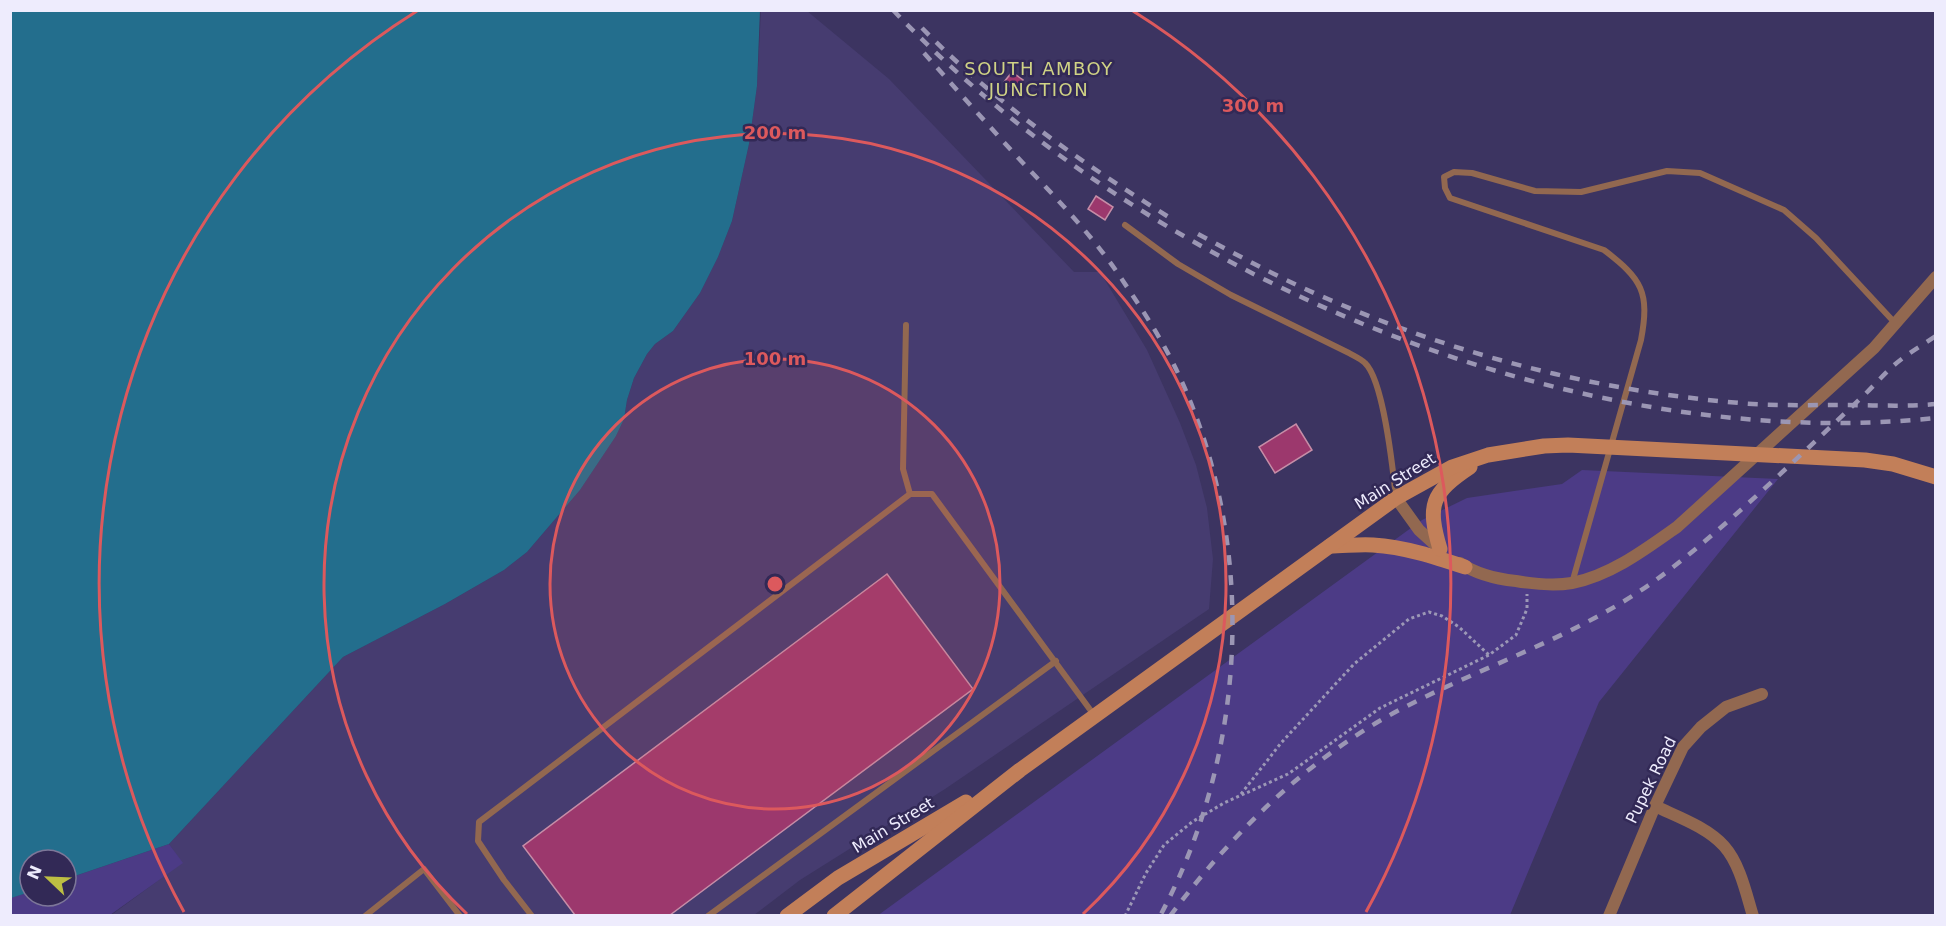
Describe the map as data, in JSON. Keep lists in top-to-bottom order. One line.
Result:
{"streets":{"main road":["Main Street"],"street":["Pupek Road"]},"districts":["SOUTH AMBOY JUNCTION"],"north":"top left","rings":["300 m","200 m","100 m"]}
